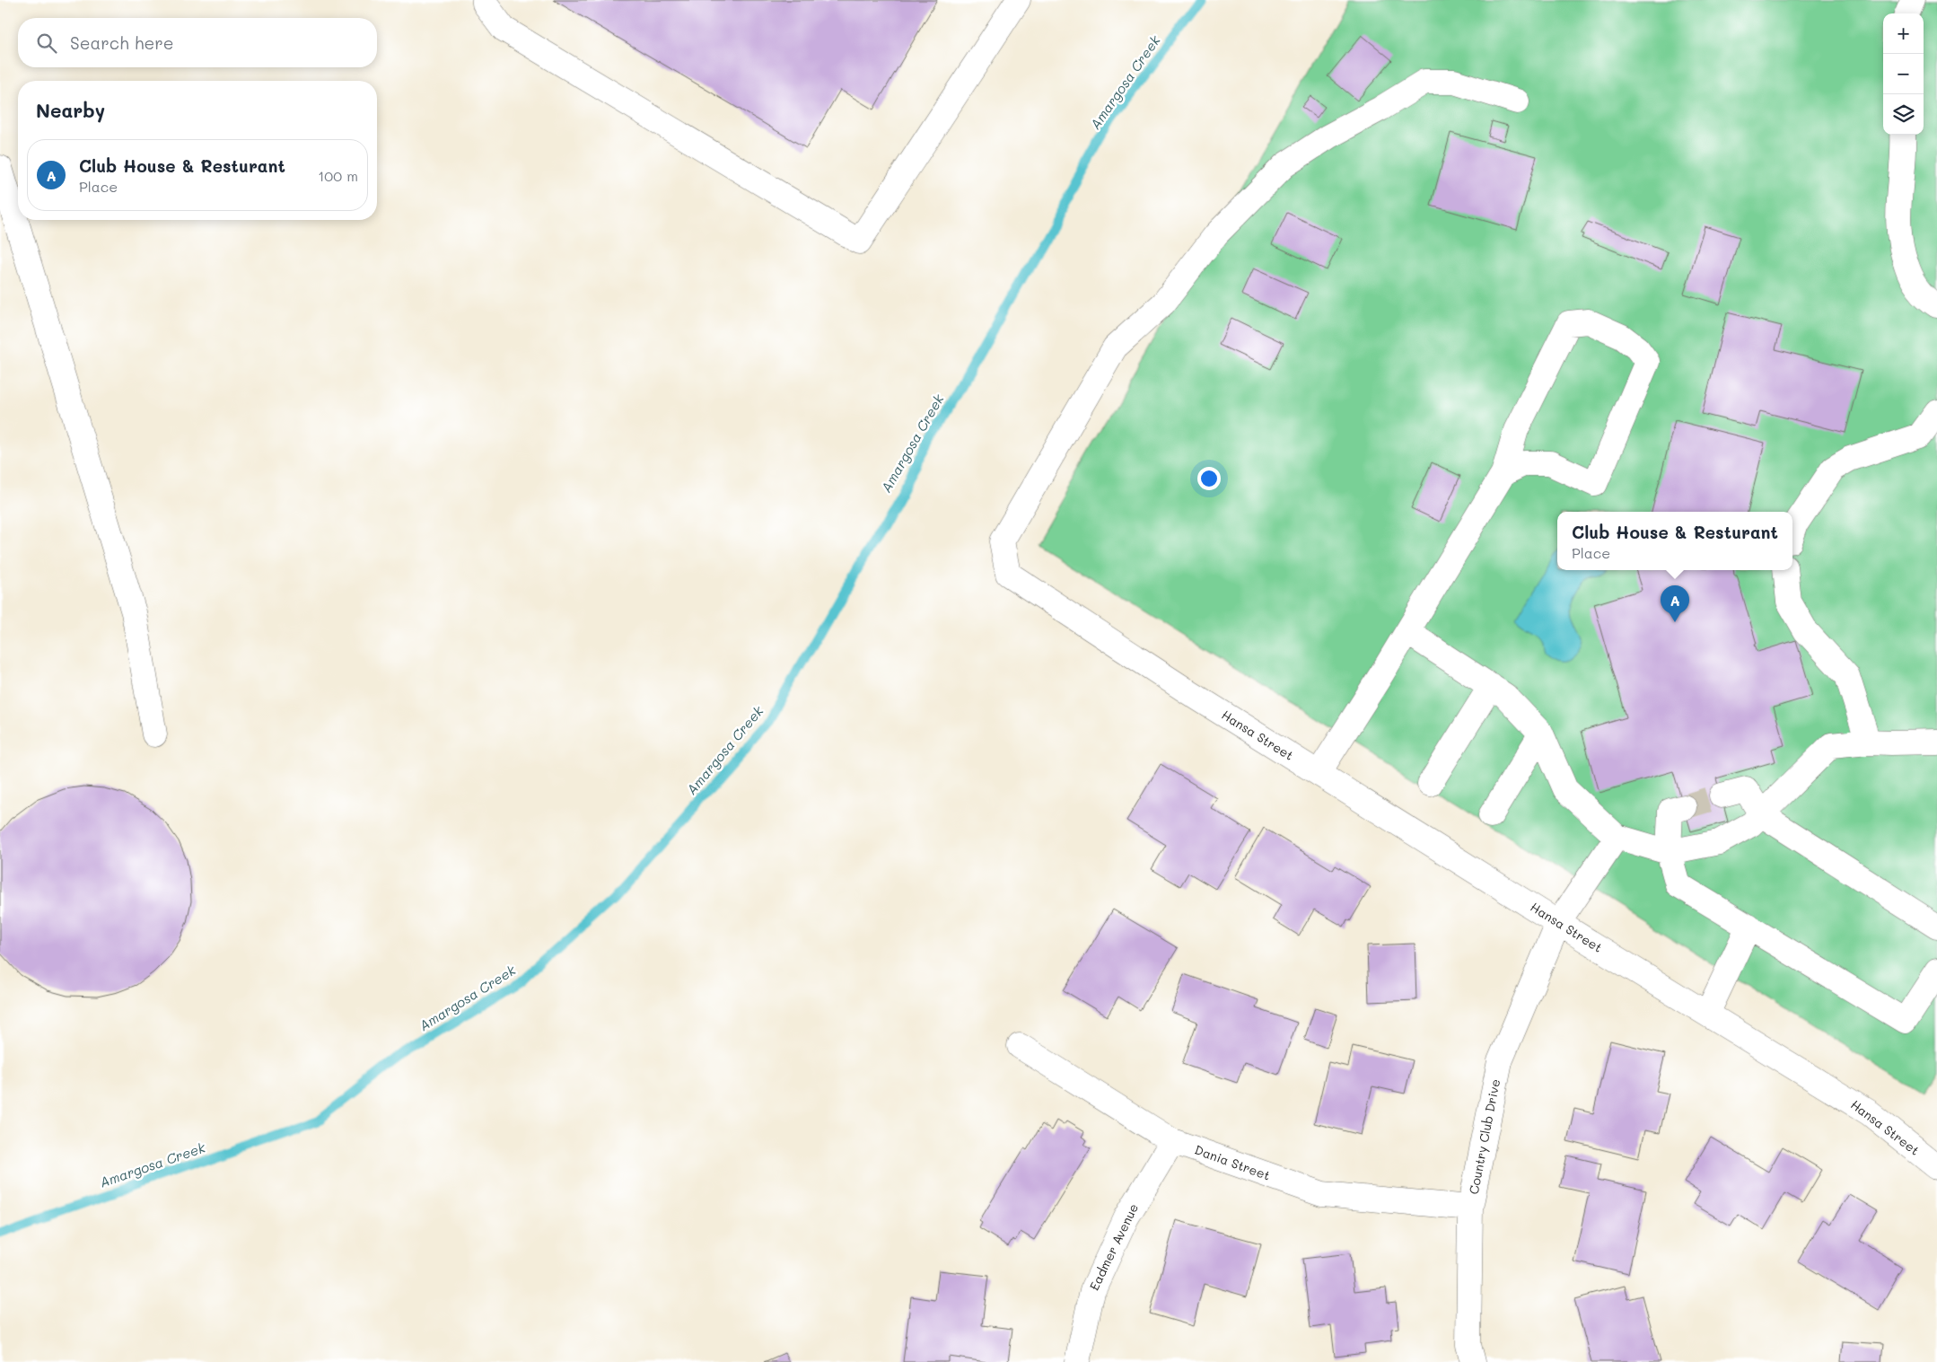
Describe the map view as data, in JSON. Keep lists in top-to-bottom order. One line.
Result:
{"streets":{"street":["Hansa Street","Country Club Drive","Dania Street","Eadmer Avenue"]},"crossings":[["Hansa Street","Country Club Drive"],["Country Club Drive","Dania Street"],["Dania Street","Eadmer Avenue"]],"water":["Amargosa Creek"],"page":{"map_buttons":["+","−"],"search":"Search here","heading":"Nearby","list":[{"mark":"A","name":"Club House & Resturant","note":"Place","value":"100 m"}],"popup":["Club House & Resturant","Place"],"pins":"A"}}
